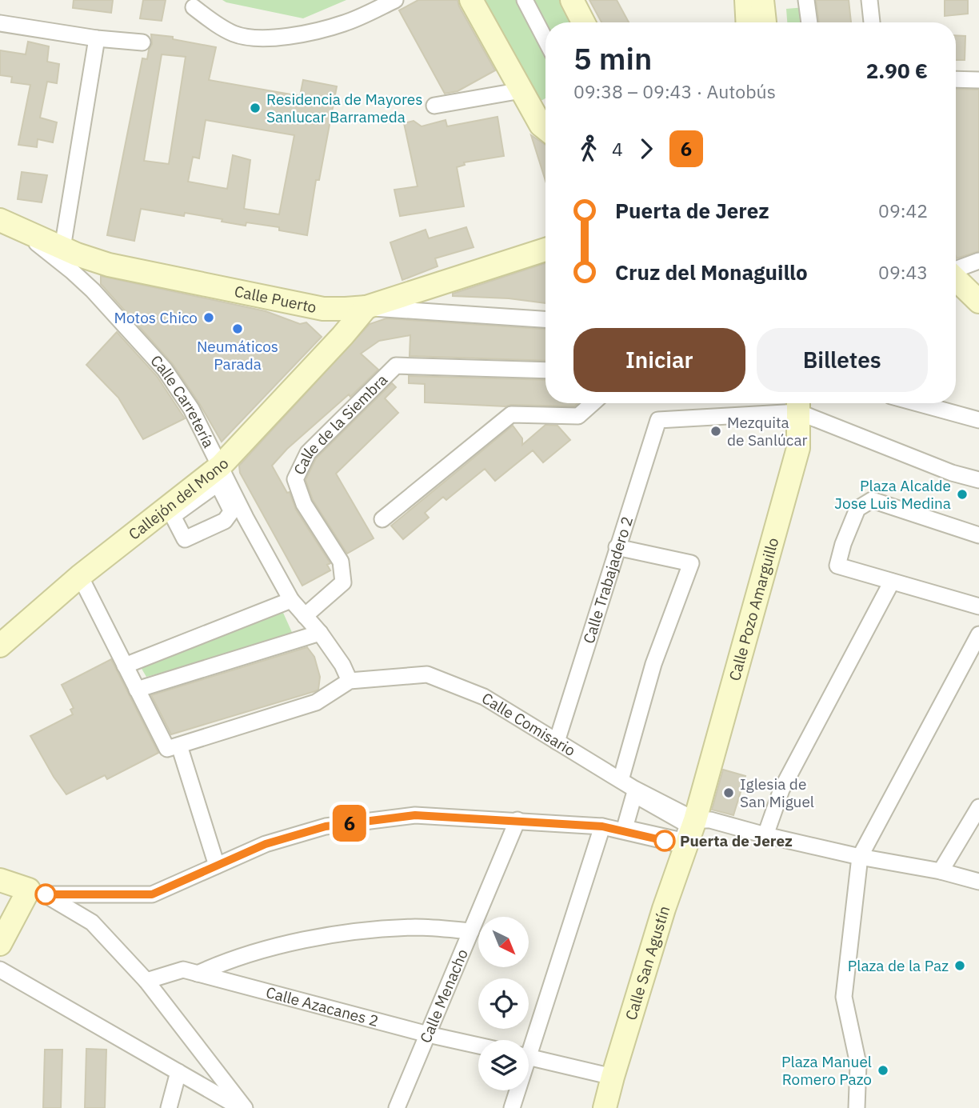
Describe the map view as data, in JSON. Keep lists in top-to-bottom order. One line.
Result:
{"streets":{"street":["Calle Puerto","Calle Carretería","Calle de la Siembra","Callejón del Mono","Calle Trabajadero 2","Calle Pozo Amarguillo","Calle Comisario","Calle San Agustín","Calle Menacho","Calle Azacanes 2"]},"crossings":[["Calle Puerto","Calle Carretería"],["Calle Puerto","Callejón del Mono"],["Calle Carretería","Calle de la Siembra"],["Calle Carretería","Callejón del Mono"],["Calle Carretería","Calle Comisario"],["Calle Trabajadero 2","Calle Pozo Amarguillo"],["Calle Trabajadero 2","Calle Comisario"],["Calle Pozo Amarguillo","Calle Comisario"],["Calle Pozo Amarguillo","Calle San Agustín"],["Calle Comisario","Calle San Agustín"],["Calle Menacho","Calle Azacanes 2"]],"places":["Residencia de Mayores Sanlucar Barrameda","Motos Chico","Neumáticos Parada","Mezquita de Sanlúcar","Plaza Alcalde Jose Luis Medina","Iglesia de San Miguel","Puerta de Jerez","Plaza de la Paz","Plaza Manuel Romero Pazo"],"lines":["bus line 6"],"north":"bottom right","page":{"on_map":"6","heading":["5 min","09:38 – 09:43 · Autobús","2.90 €"],"legs":["4","6"],"list":[{"name":"Puerta de Jerez","value":"09:42"},{"name":"Cruz del Monaguillo","value":"09:43"}],"buttons":["Iniciar","Billetes"]}}
